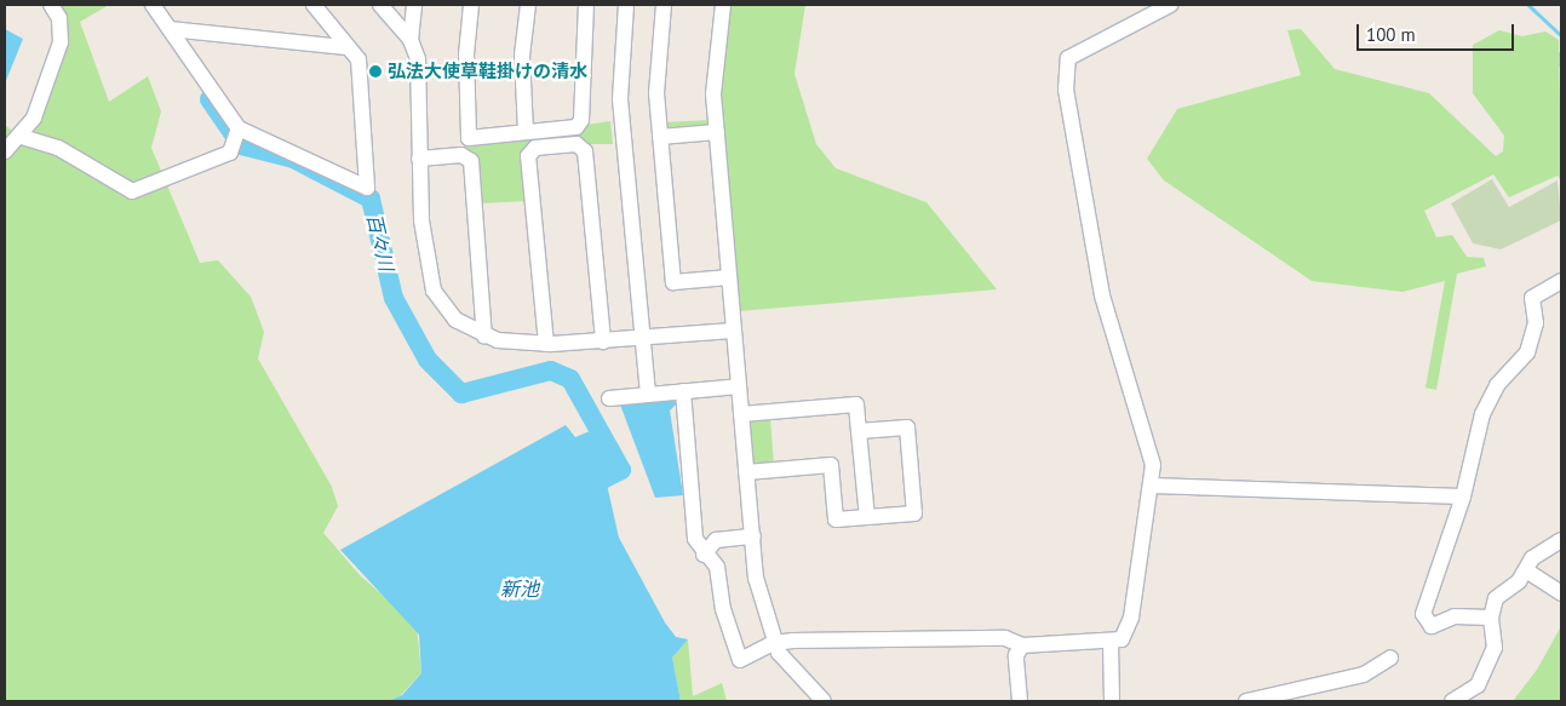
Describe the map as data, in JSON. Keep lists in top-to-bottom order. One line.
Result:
{"water":["百々川","新池"],"places":["弘法大使草鞋掛けの清水"],"scale_bar":"100 m"}
